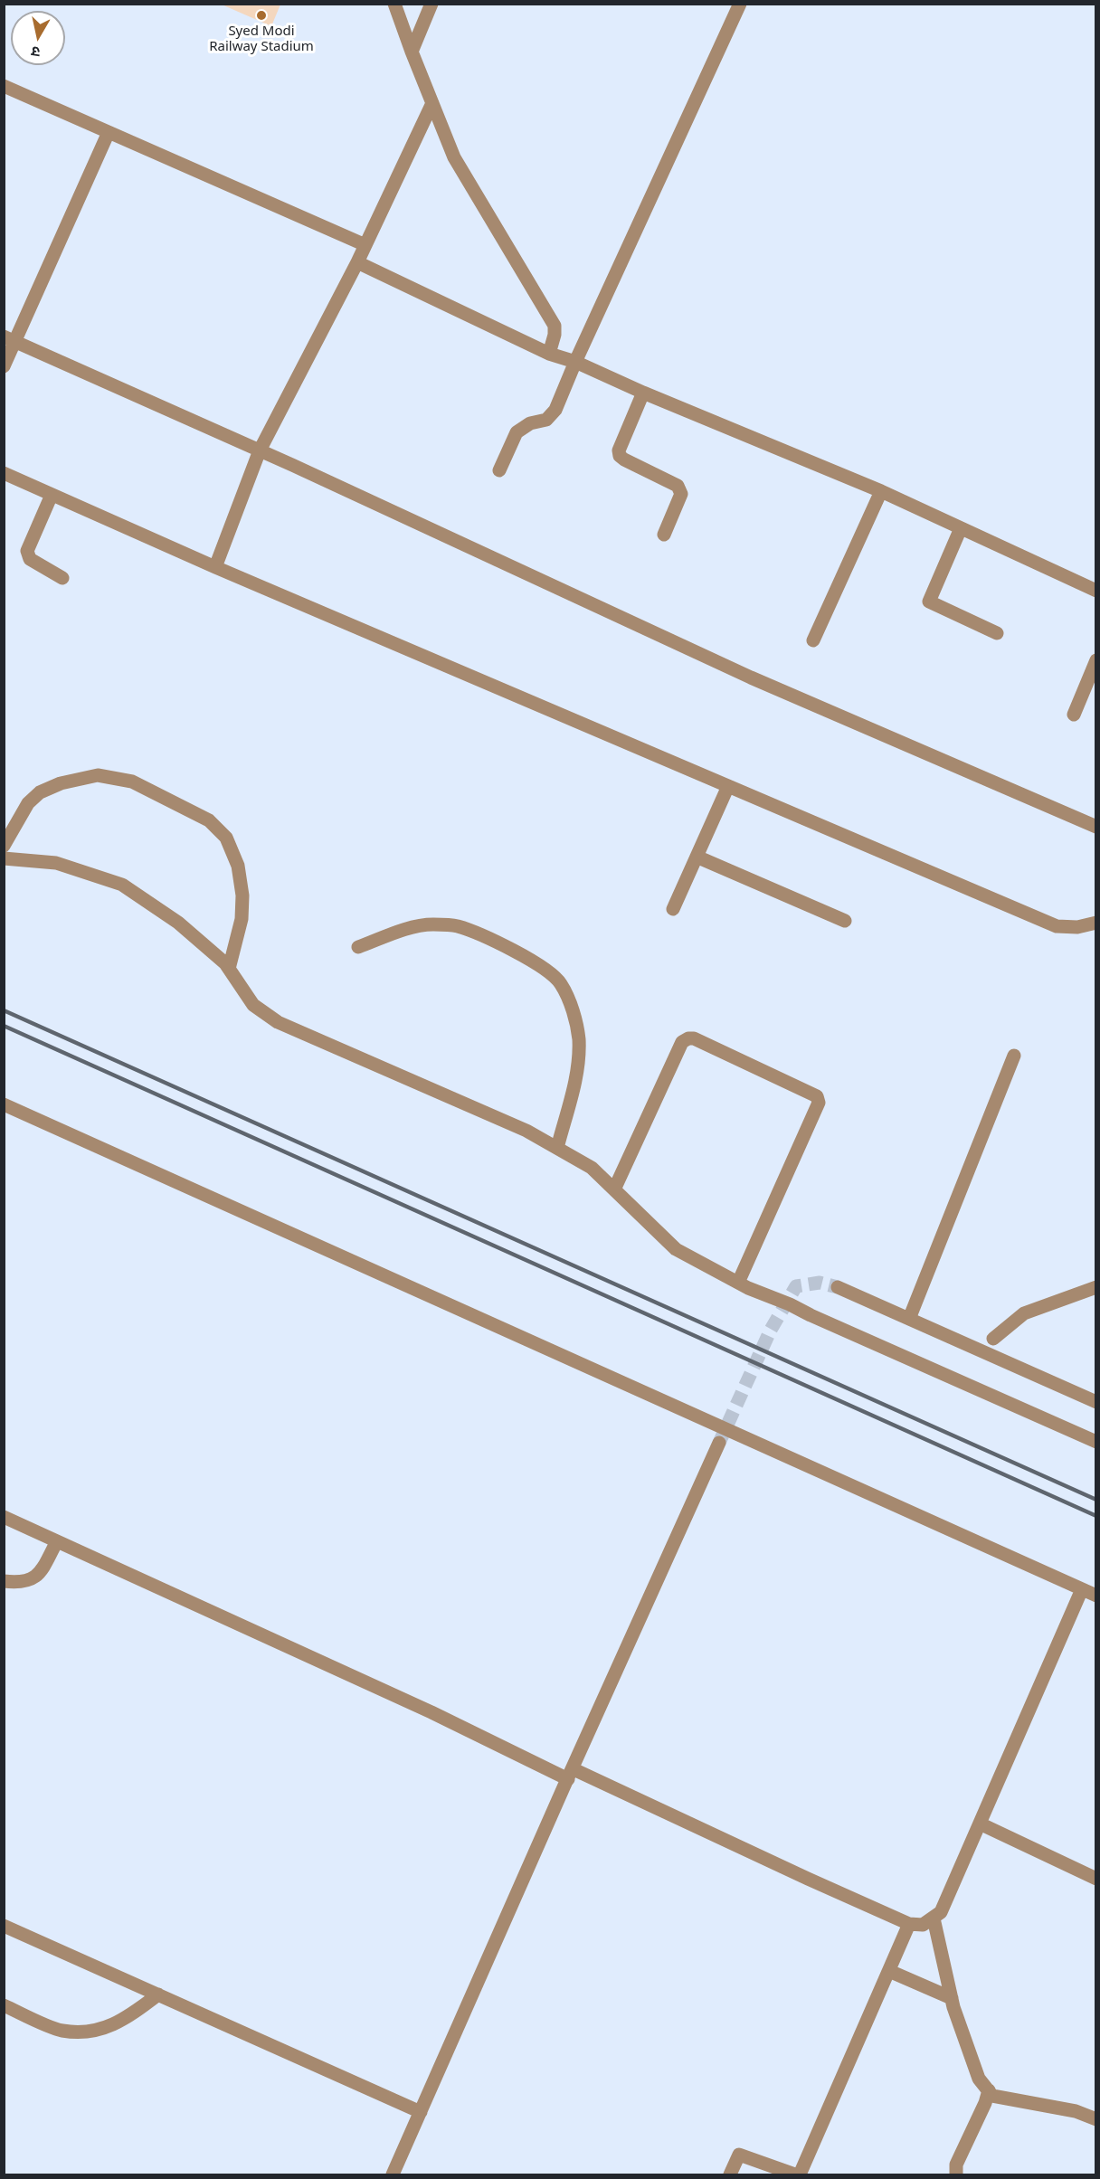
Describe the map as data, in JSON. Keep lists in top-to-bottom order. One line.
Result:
{"places":["Syed Modi Railway Stadium"],"north":"bottom"}
